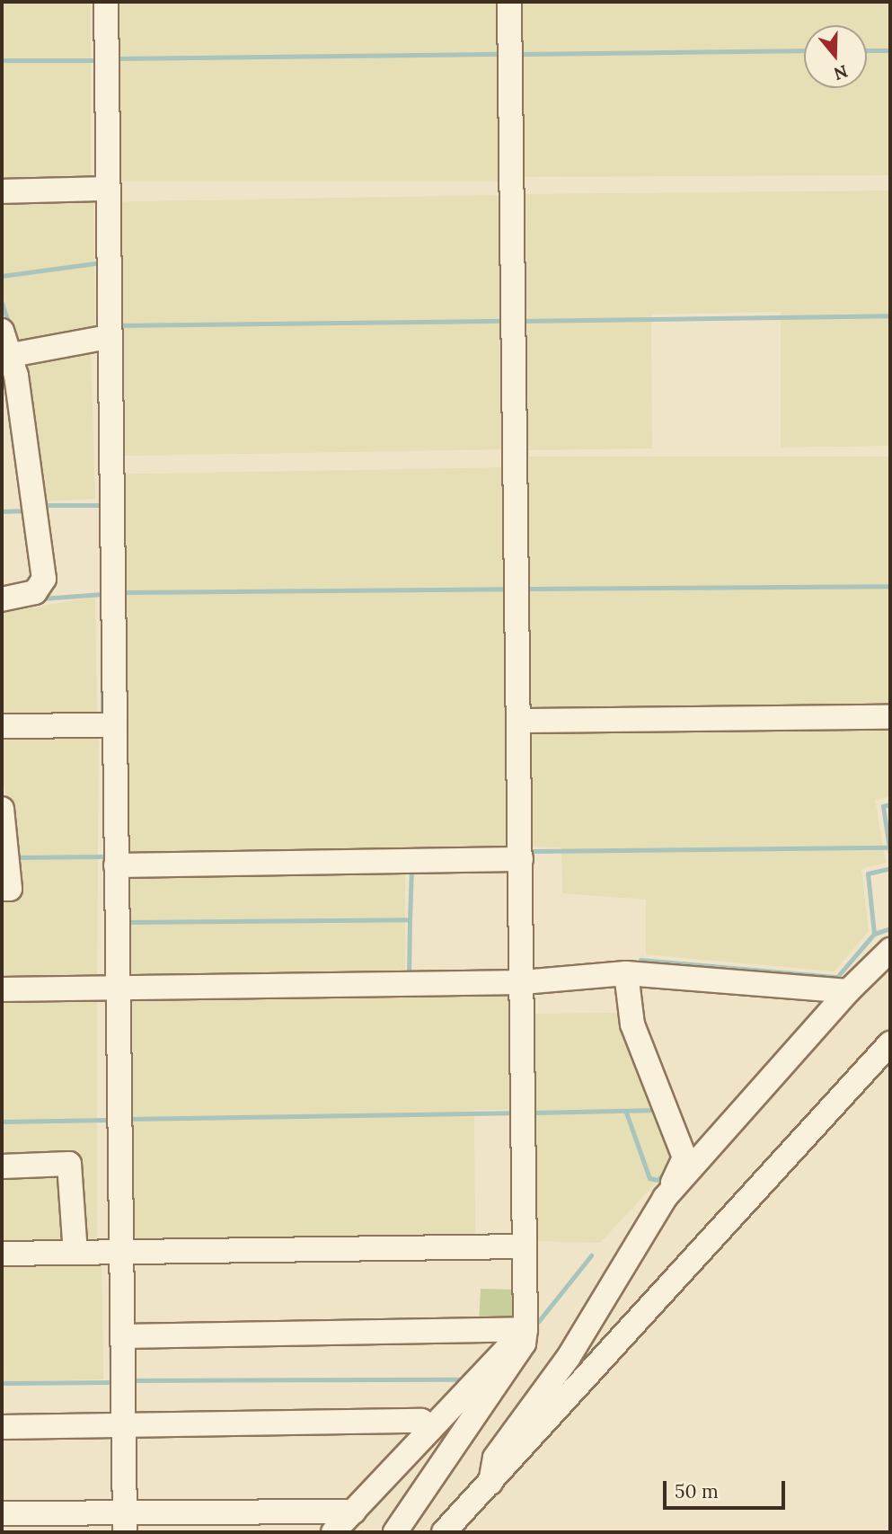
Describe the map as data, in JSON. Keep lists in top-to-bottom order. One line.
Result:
{"scale_bar":"50 m","north":"bottom"}
